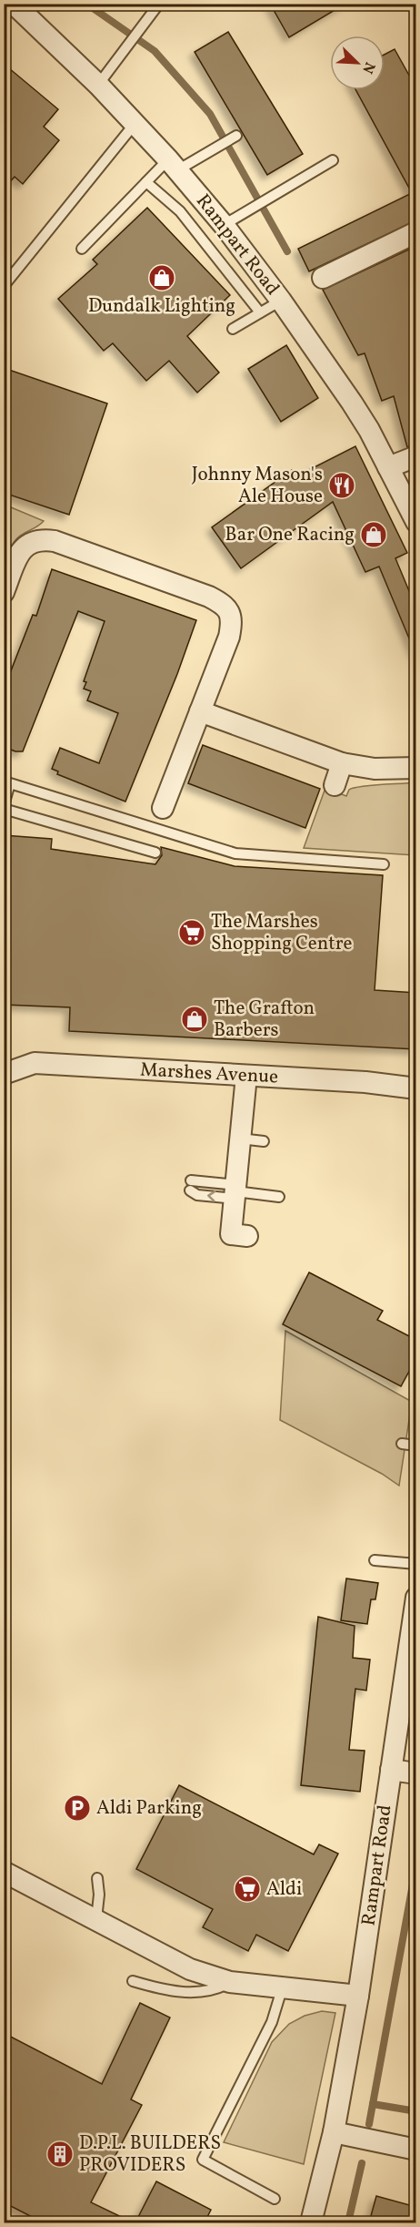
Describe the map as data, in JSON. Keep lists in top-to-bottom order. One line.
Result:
{"streets":{"street":["Rampart Road","Marshes Avenue"]},"places":{"shop":["Dundalk Lighting","Bar One Racing","The Grafton Barbers"],"restaurant":["Johnny Mason's Ale House"],"supermarket":["The Marshes Shopping Centre","Aldi"],"parking":["Aldi Parking"],"building":["D.P.L. BUILDERS PROVIDERS"]},"north":"bottom right"}
